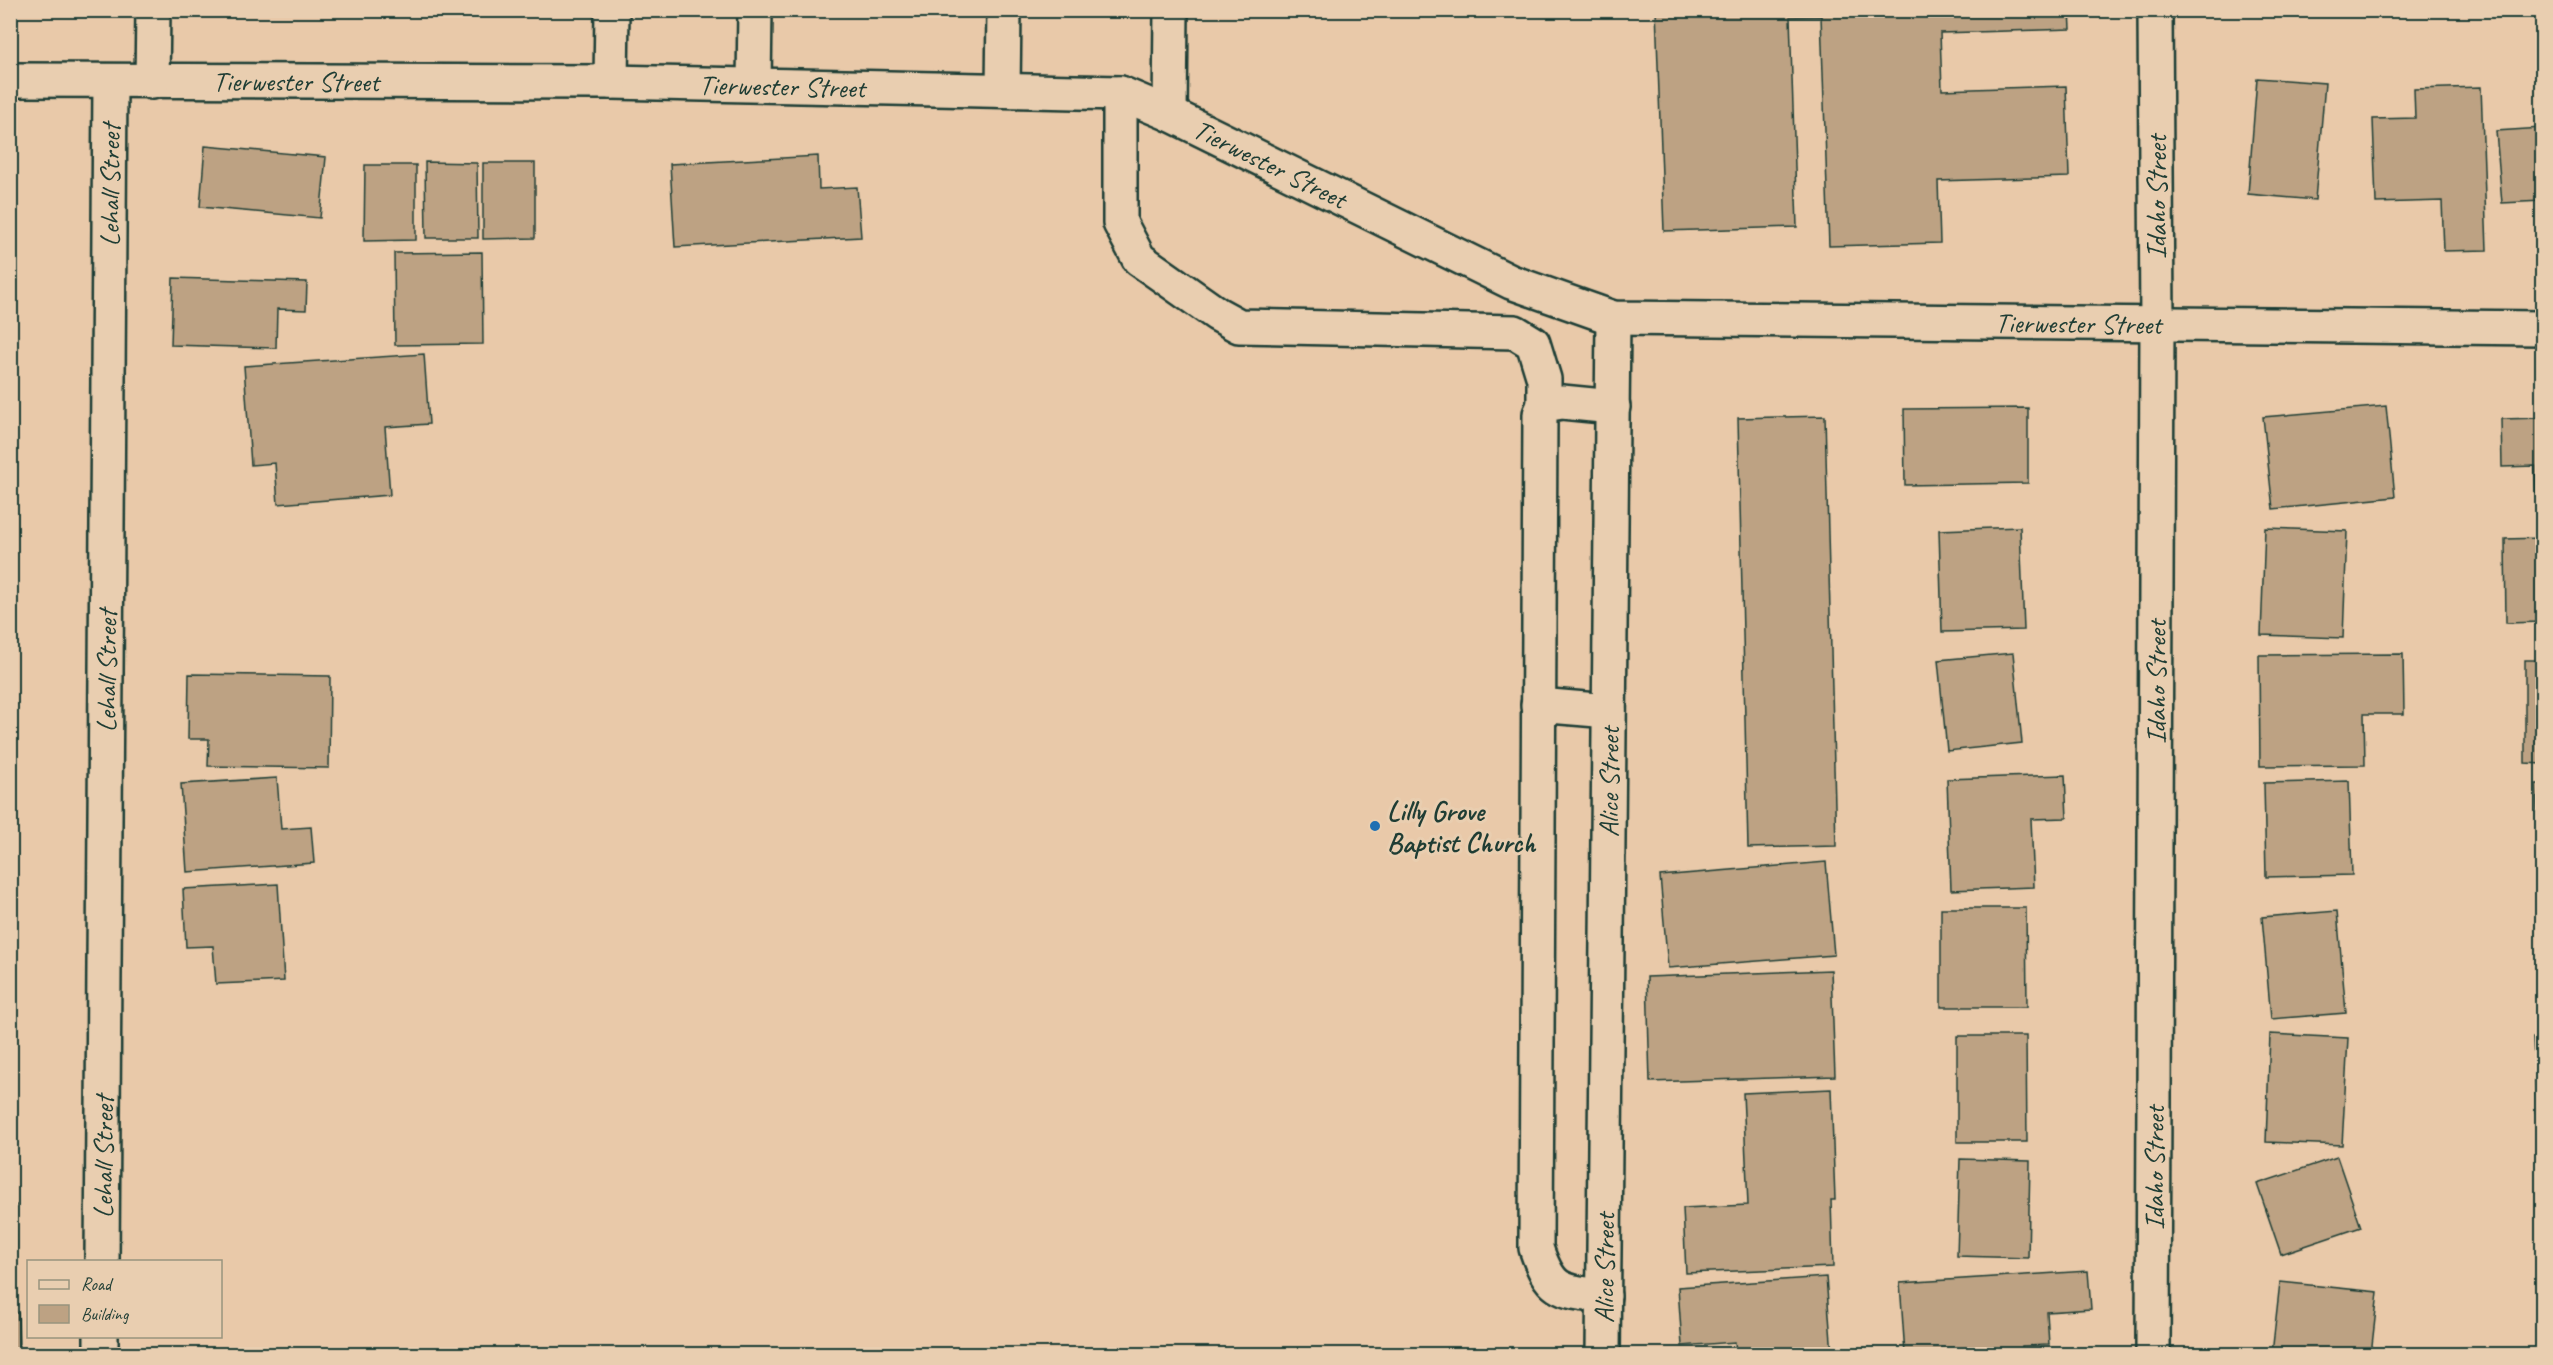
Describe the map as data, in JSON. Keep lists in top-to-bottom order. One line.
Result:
{"streets":{"street":["Tierwester Street","Lehall Street","Idaho Street","Alice Street"]},"crossings":[["Tierwester Street","Lehall Street"],["Tierwester Street","Idaho Street"],["Tierwester Street","Alice Street"]],"places":["Lilly Grove Baptist Church"],"legend":["Road","Building"]}
